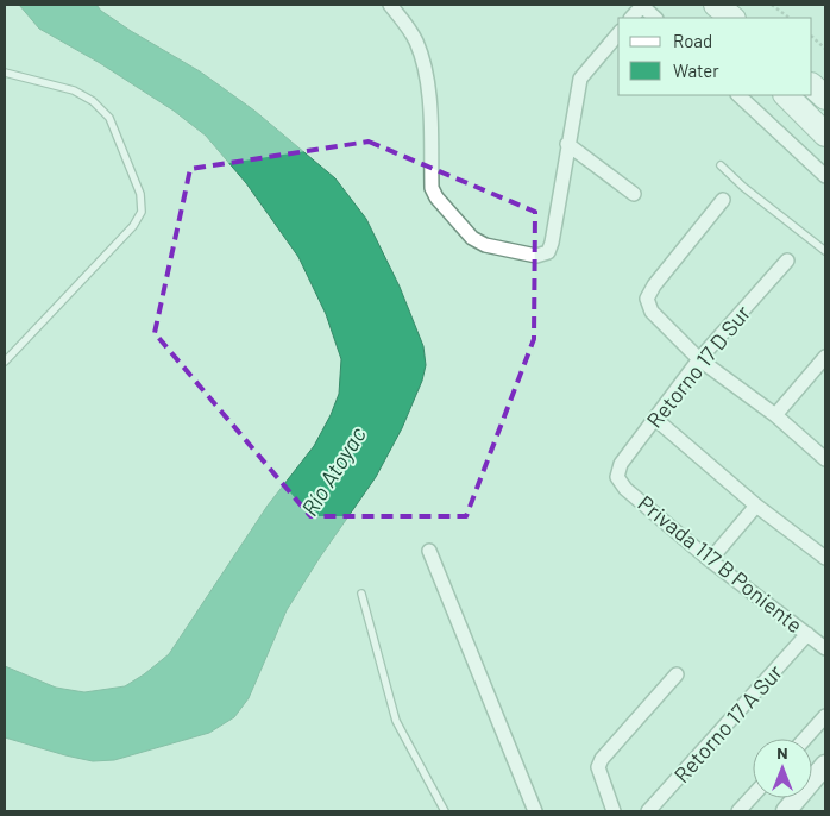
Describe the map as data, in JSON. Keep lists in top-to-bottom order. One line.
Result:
{"streets":{"street":["Retorno 17 D Sur","Privada 117 B Poniente","Retorno 17 A Sur"]},"crossings":[["Retorno 17 D Sur","Privada 117 B Poniente"],["Privada 117 B Poniente","Retorno 17 A Sur"]],"water":["Río Atoyac"],"legend":["Road","Water"],"north":"top"}
